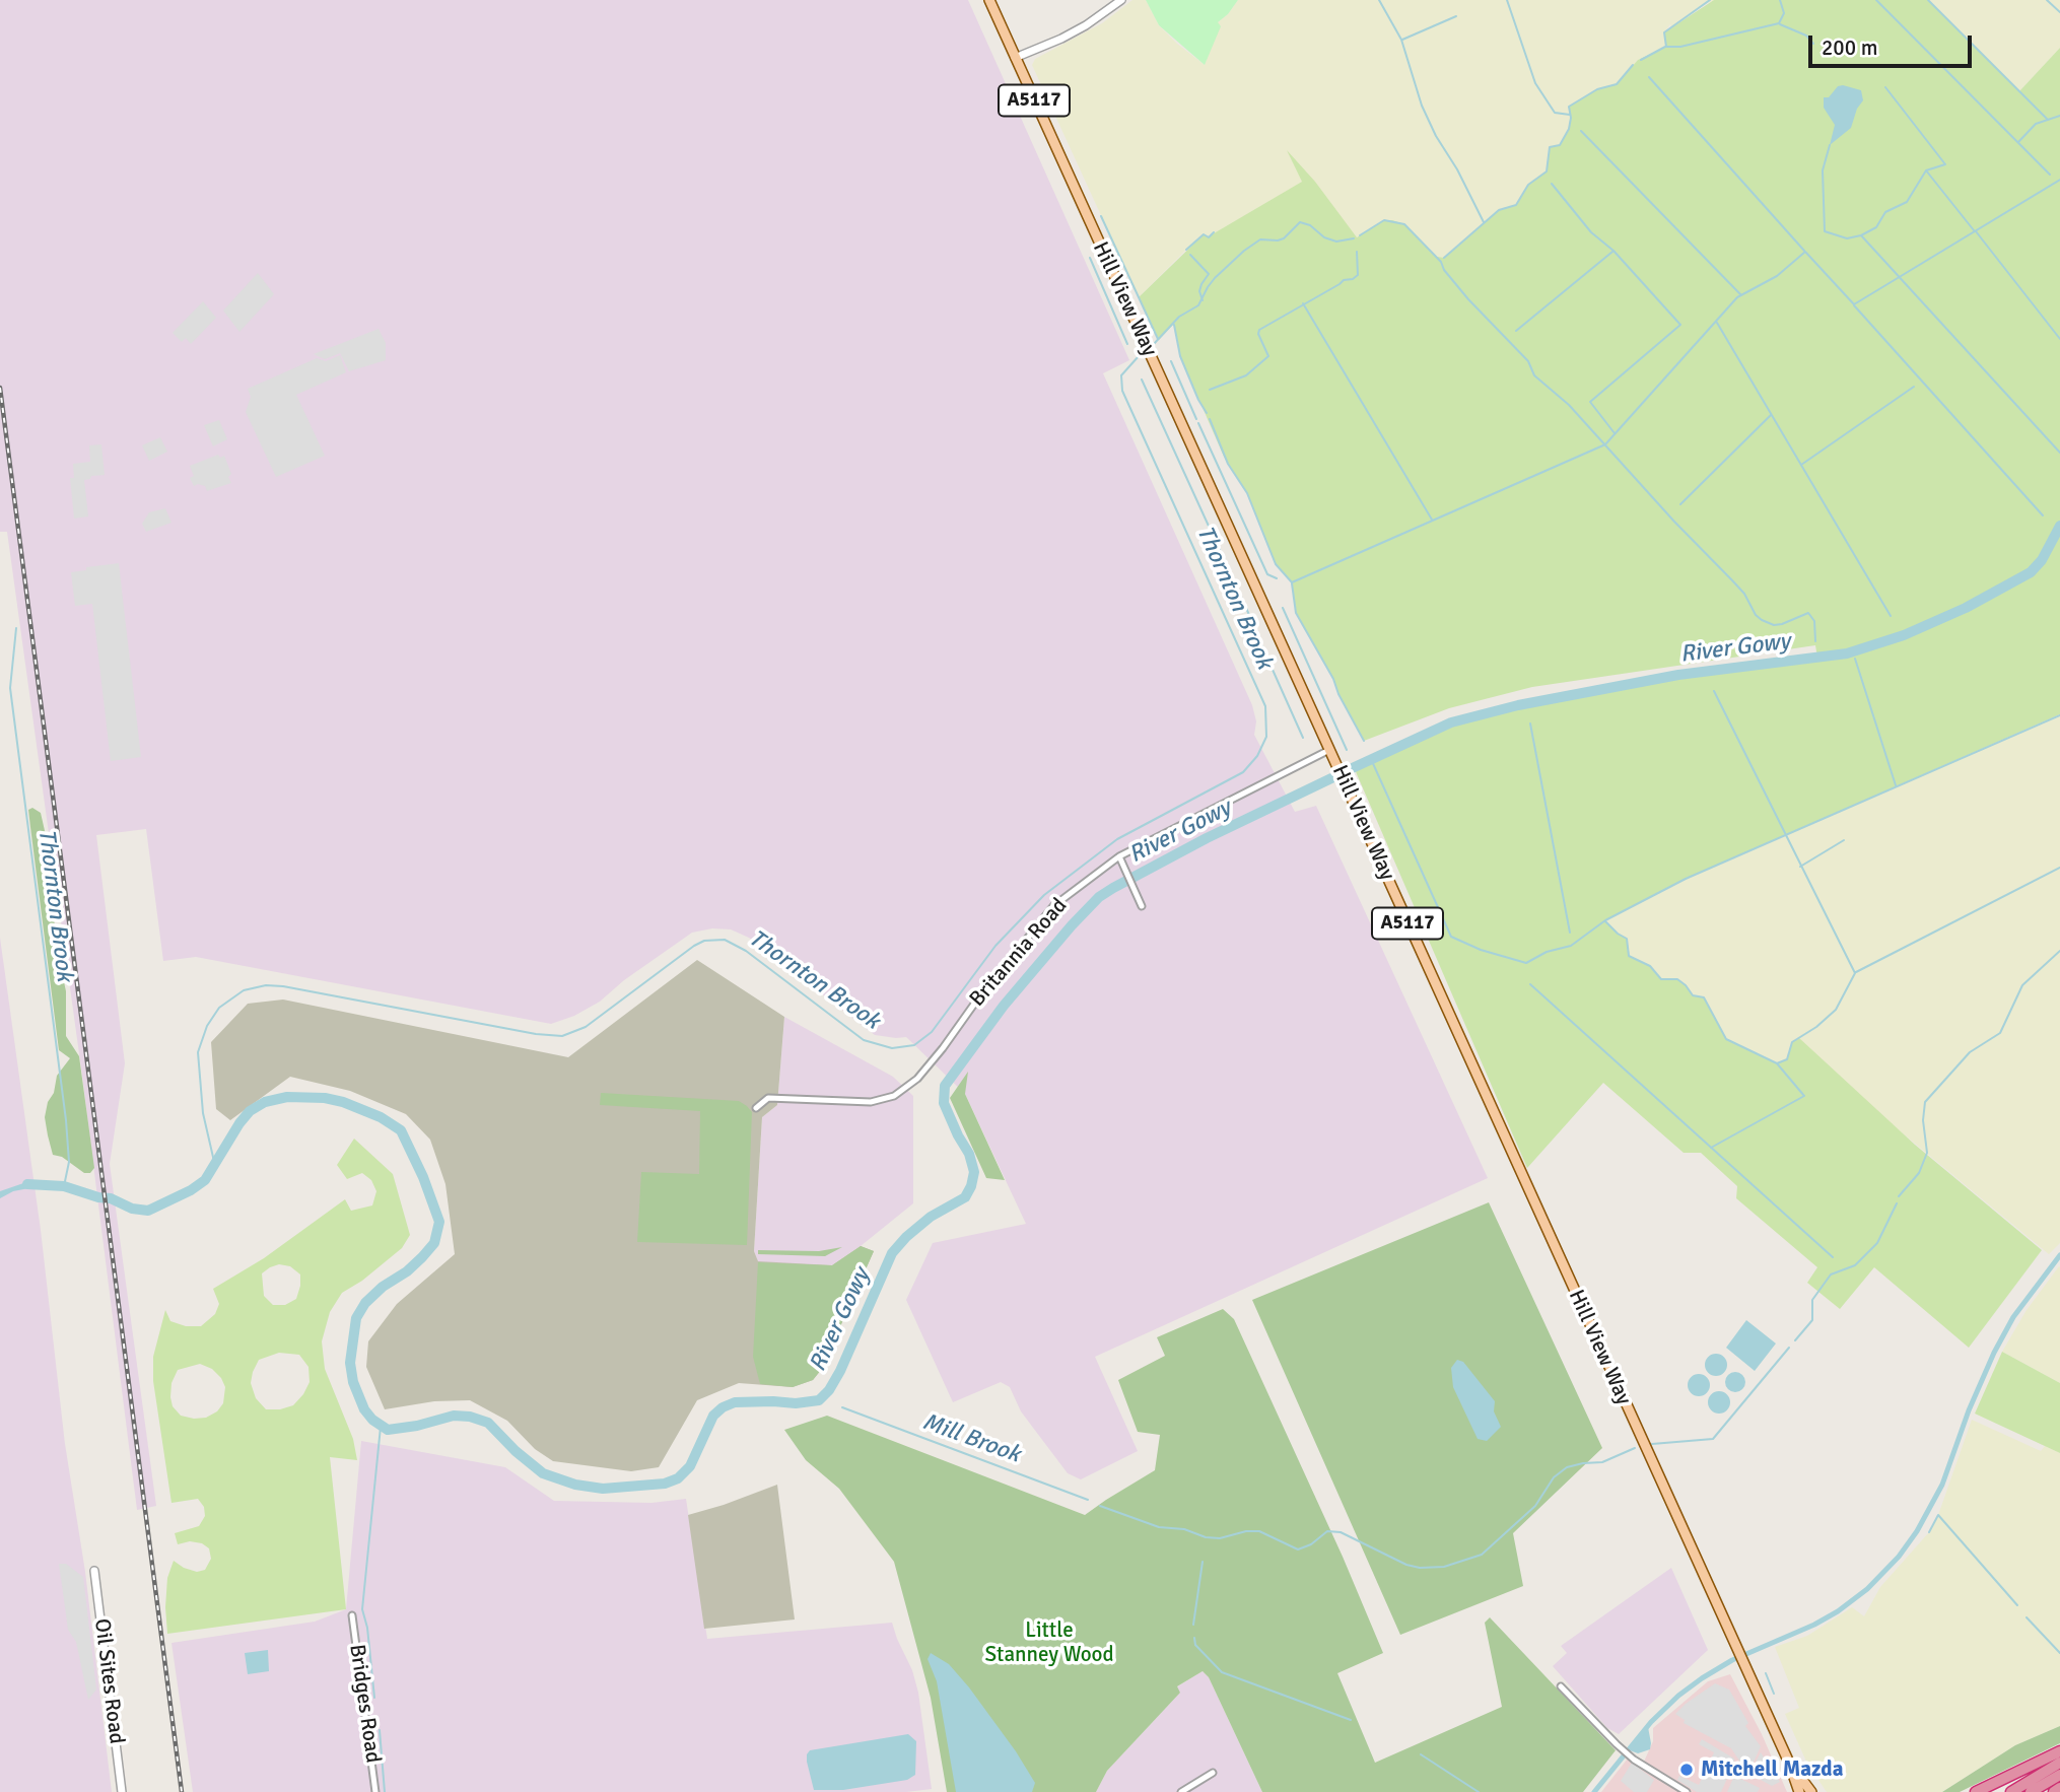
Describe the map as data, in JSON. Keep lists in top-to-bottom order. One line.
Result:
{"streets":{"main road":["A5117","Hill View Way"],"street":["Britannia Road","Oil Sites Road","Bridges Road"]},"crossings":[["Hill View Way","Britannia Road"]],"water":["Thornton Brook","River Gowy","Mill Brook"],"parks":["Little Stanney Wood"],"places":["Mitchell Mazda"],"scale_bar":"200 m"}
